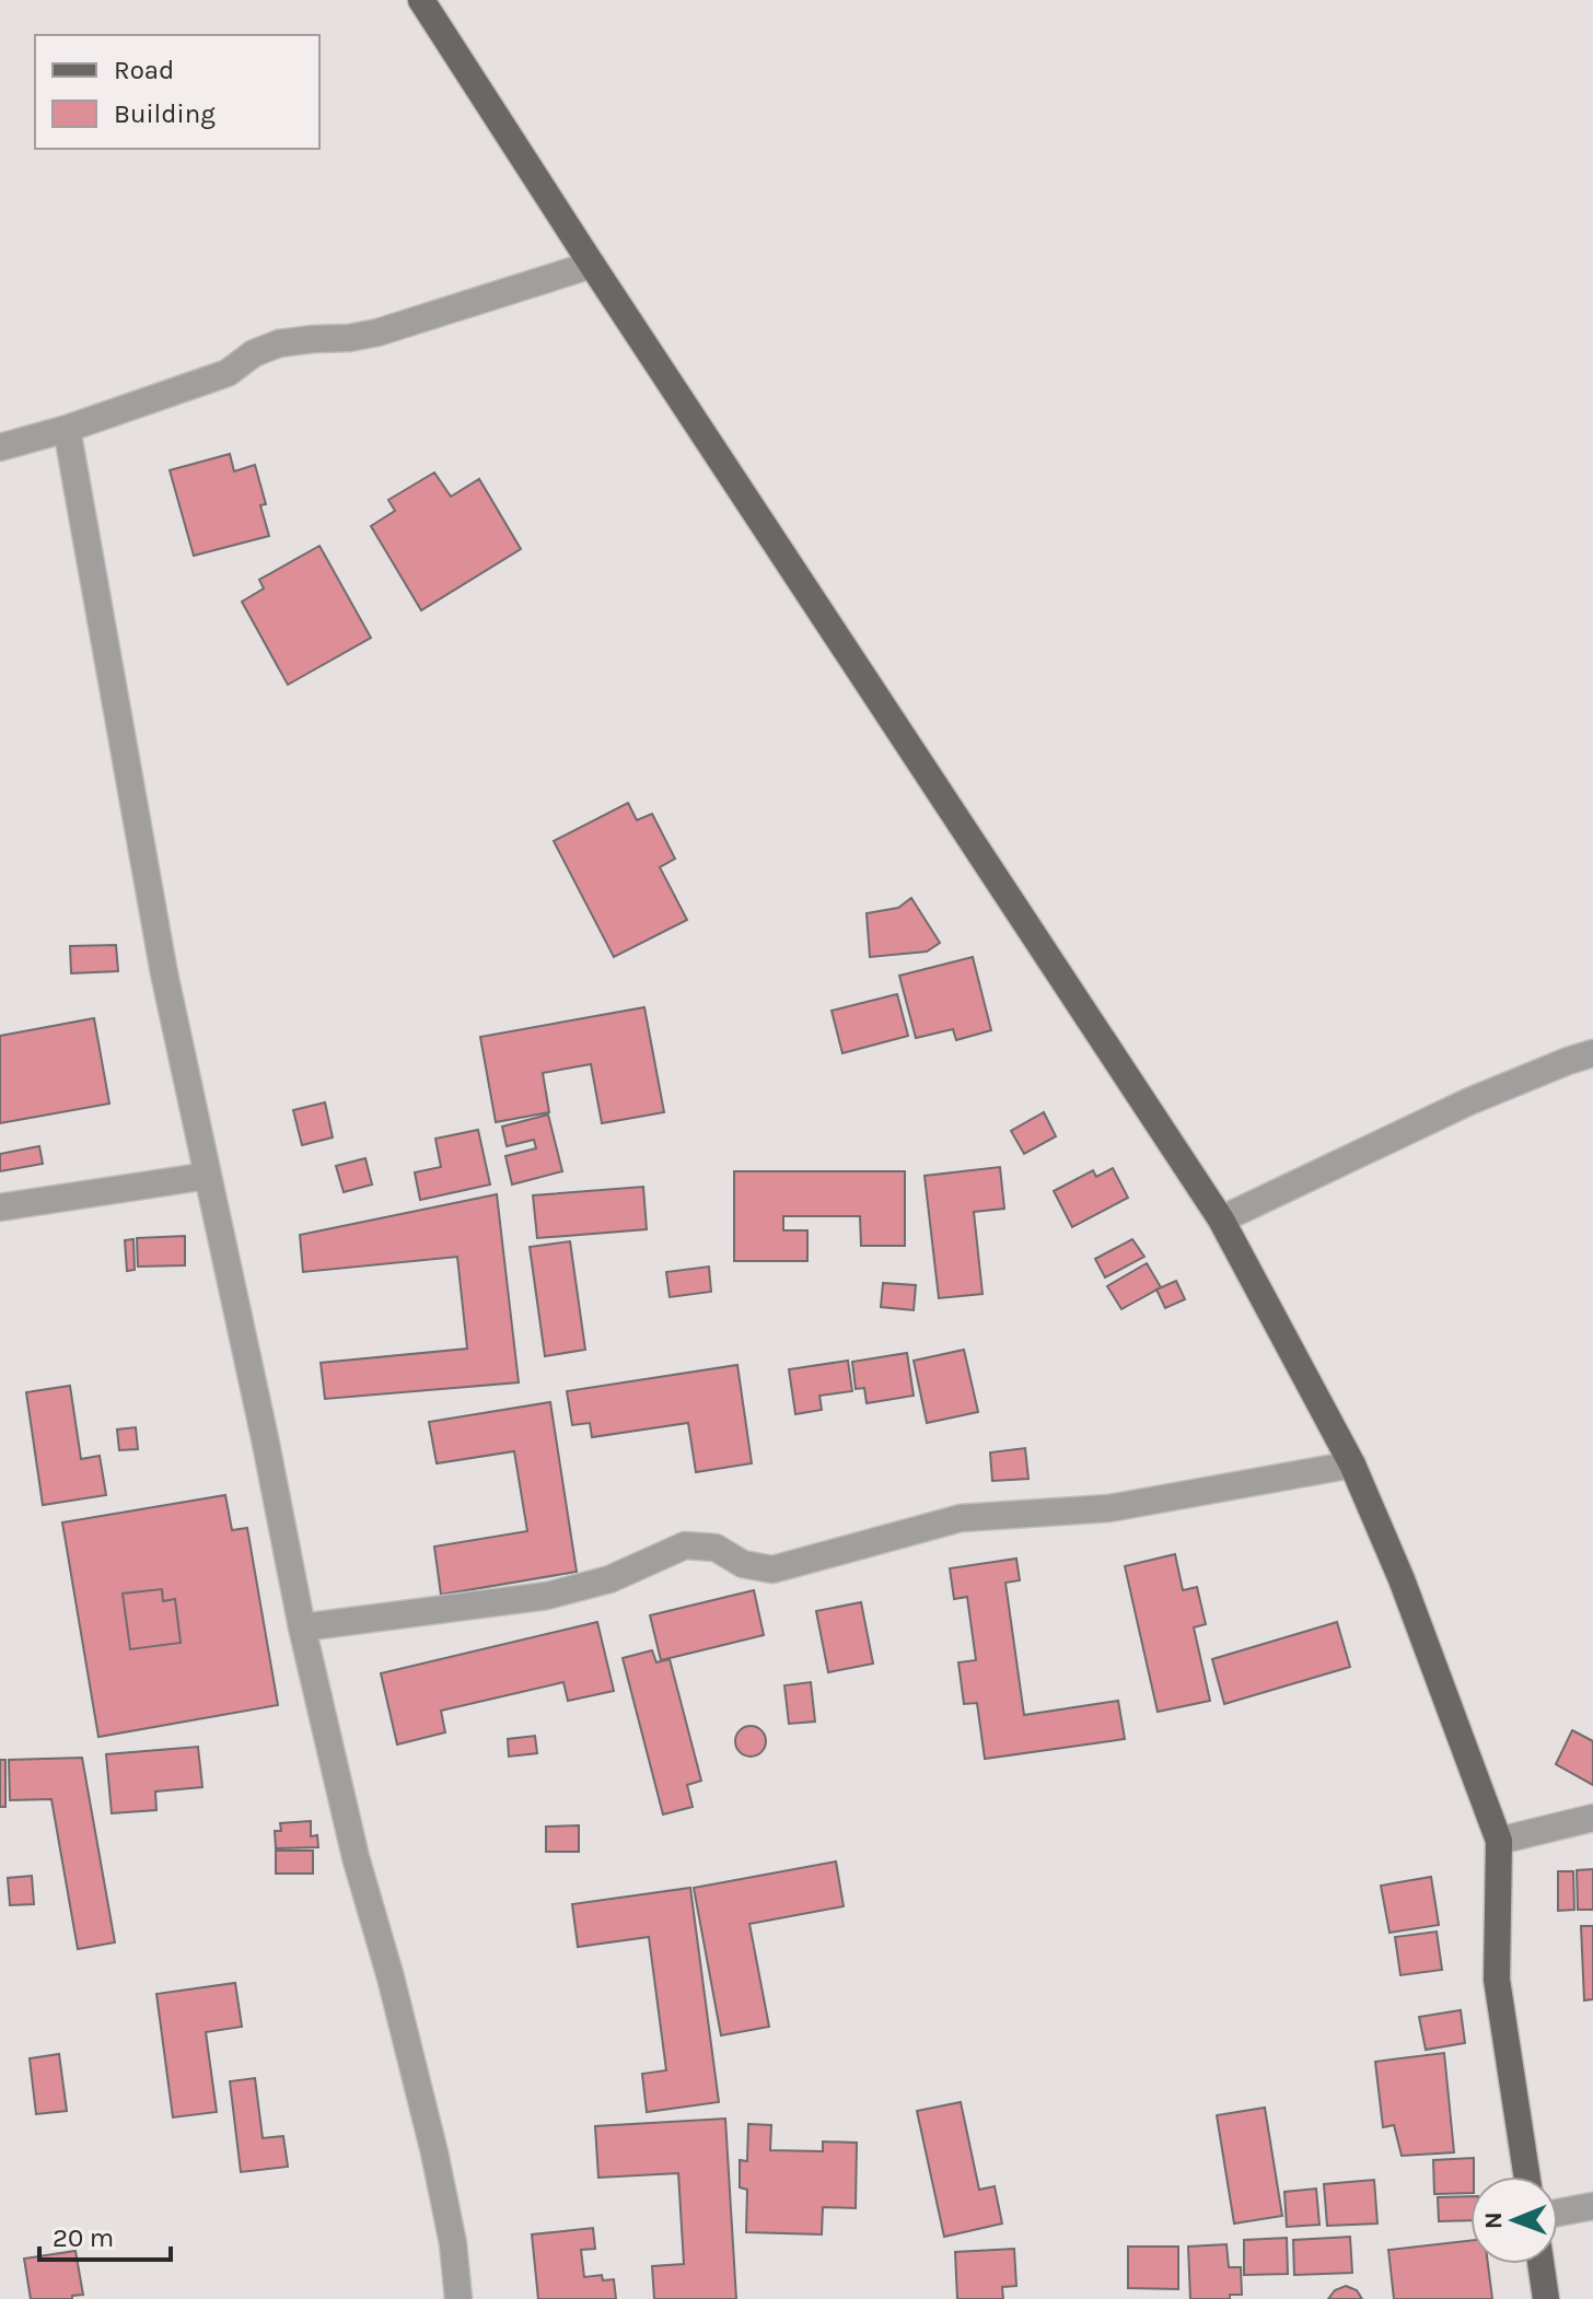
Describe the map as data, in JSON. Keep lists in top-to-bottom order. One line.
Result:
{"legend":["Road","Building"],"scale_bar":"20 m","north":"left"}
